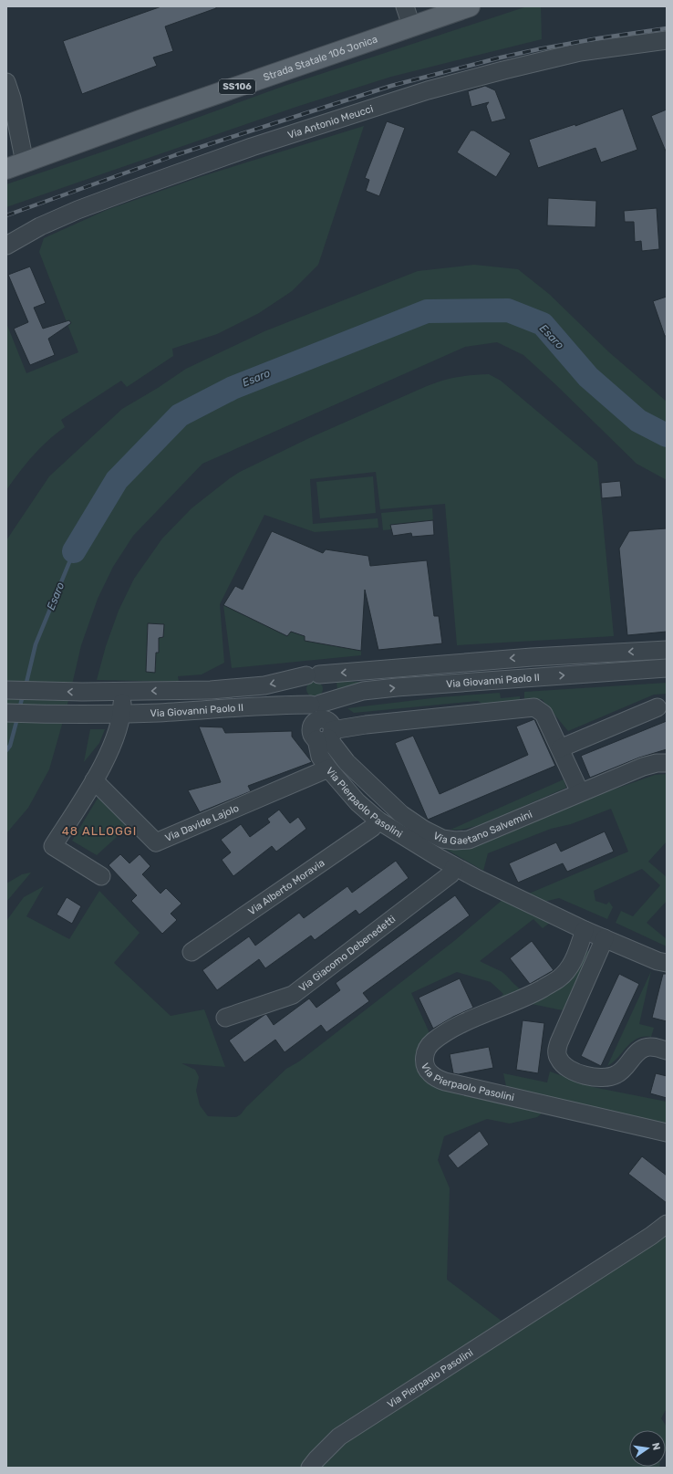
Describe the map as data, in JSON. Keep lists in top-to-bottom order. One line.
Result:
{"streets":{"main road":["Strada Statale 106 Jonica","SS106"],"street":["Via Antonio Meucci","Via Giovanni Paolo II","Via Pierpaolo Pasolini","Via Gaetano Salvemini","Via Davide Lajolo","Via Alberto Moravia","Via Giacomo Debenedetti"]},"crossings":[["Via Giovanni Paolo II","Via Gaetano Salvemini"],["Via Pierpaolo Pasolini","Via Gaetano Salvemini"],["Via Pierpaolo Pasolini","Via Davide Lajolo"],["Via Pierpaolo Pasolini","Via Alberto Moravia"],["Via Pierpaolo Pasolini","Via Giacomo Debenedetti"]],"districts":["48 ALLOGGI"],"water":["Esaro"],"north":"right"}
